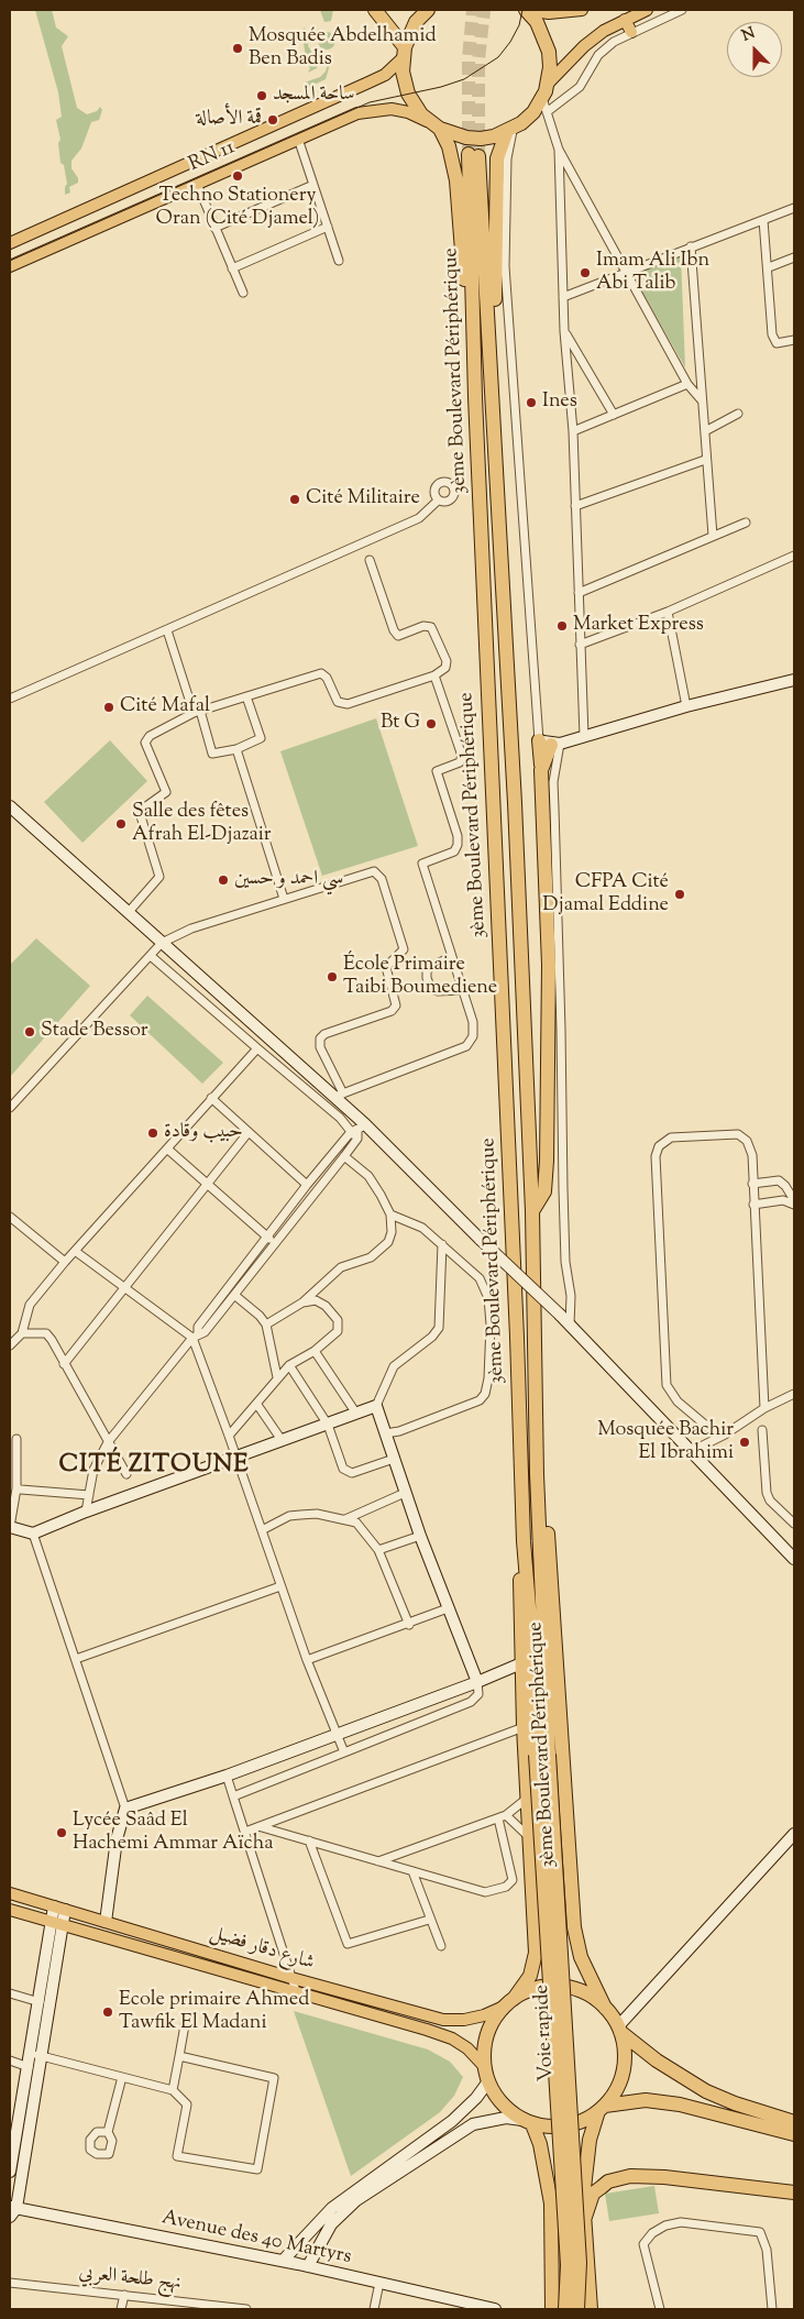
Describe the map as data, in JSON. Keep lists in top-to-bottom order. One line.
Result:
{"streets":{"highway":["3ème Boulevard Périphérique","Voie rapide"],"main road":["RN 11","شارع دقار فضيل"],"street":["Avenue des 40 Martyrs","نهج طلحة العربي"]},"crossings":[["3ème Boulevard Périphérique","شارع دقار فضيل"],["3ème Boulevard Périphérique","Voie rapide"]],"districts":["CITÉ ZITOUNE"],"places":["Mosquée Abdelhamid Ben Badis","ساحة المسجد","قمة الأصالة","Techno Stationery Oran (Cité Djamel)","Imam Ali Ibn Abi Talib","Ines","Cité Militaire","Market Express","Cité Mafal","Bt G","Salle des fêtes Afrah El-Djazair","سي احمد و حسين","CFPA Cité Djamal Eddine","École Primaire Taibi Boumediene","Stade Bessor","حبيب وقادة","Mosquée Bachir El Ibrahimi","Lycée Saâd El Hachemi Ammar Aïcha","Ecole primaire Ahmed Tawfik El Madani"],"north":"top"}
